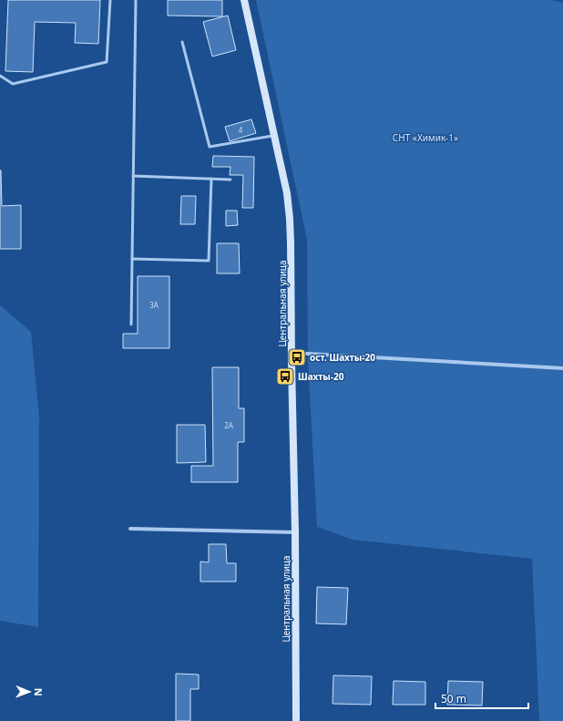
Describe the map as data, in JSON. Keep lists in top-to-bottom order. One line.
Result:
{"streets":{"street":["Центральная улица"]},"parks":["СНТ «Химик-1»"],"places":{"bus stop":["ост. Шахты-20","Шахты-20"]},"house_numbers":["4","3А","2А"],"scale_bar":"50 m","north":"right"}
